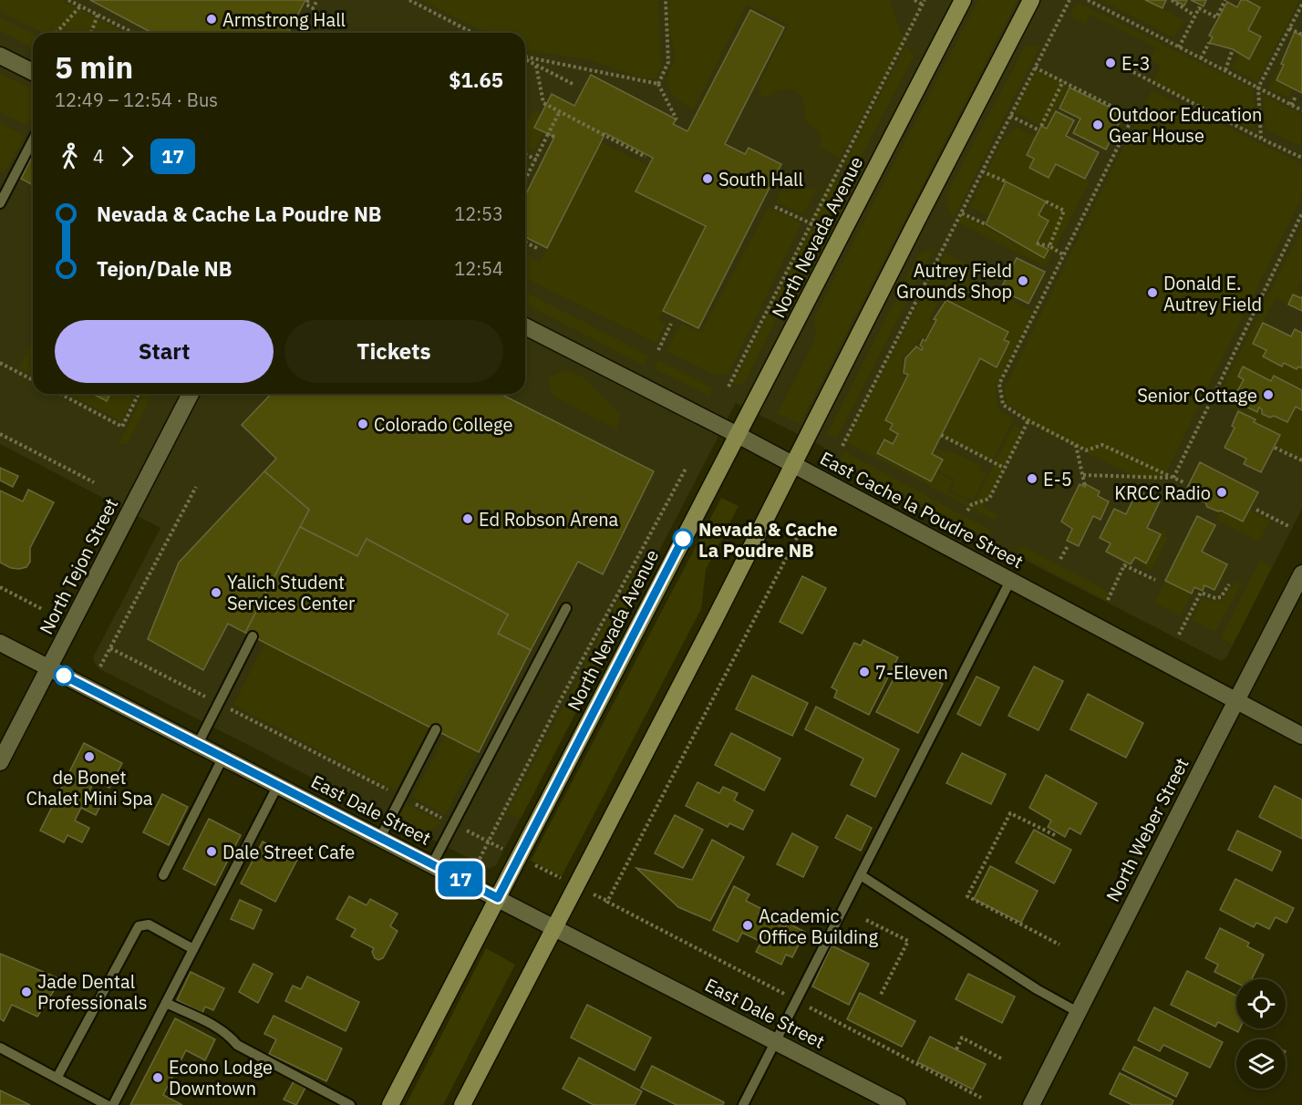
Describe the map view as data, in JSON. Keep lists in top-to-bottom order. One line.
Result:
{"streets":{"main road":["North Nevada Avenue"],"street":["East Cache la Poudre Street","North Tejon Street","East Dale Street","North Weber Street"]},"crossings":[["North Nevada Avenue","East Cache la Poudre Street"],["North Nevada Avenue","East Dale Street"],["East Cache la Poudre Street","North Weber Street"],["North Tejon Street","East Dale Street"]],"places":["Armstrong Hall","E-3","Outdoor Education Gear House","South Hall","Autrey Field Grounds Shop","Donald E. Autrey Field","Senior Cottage","Colorado College","E-5","KRCC Radio","Ed Robson Arena","Nevada & Cache La Poudre NB","Yalich Student Services Center","7-Eleven","de Bonet Chalet Mini Spa","Dale Street Cafe","Academic Office Building","Jade Dental Professionals","Econo Lodge Downtown"],"lines":["bus line 17"],"page":{"on_map":"17","heading":["5 min","12:49 – 12:54 · Bus","$1.65"],"legs":["4","17"],"list":[{"name":"Nevada & Cache La Poudre NB","value":"12:53"},{"name":"Tejon/Dale NB","value":"12:54"}],"buttons":["Start","Tickets"]}}
